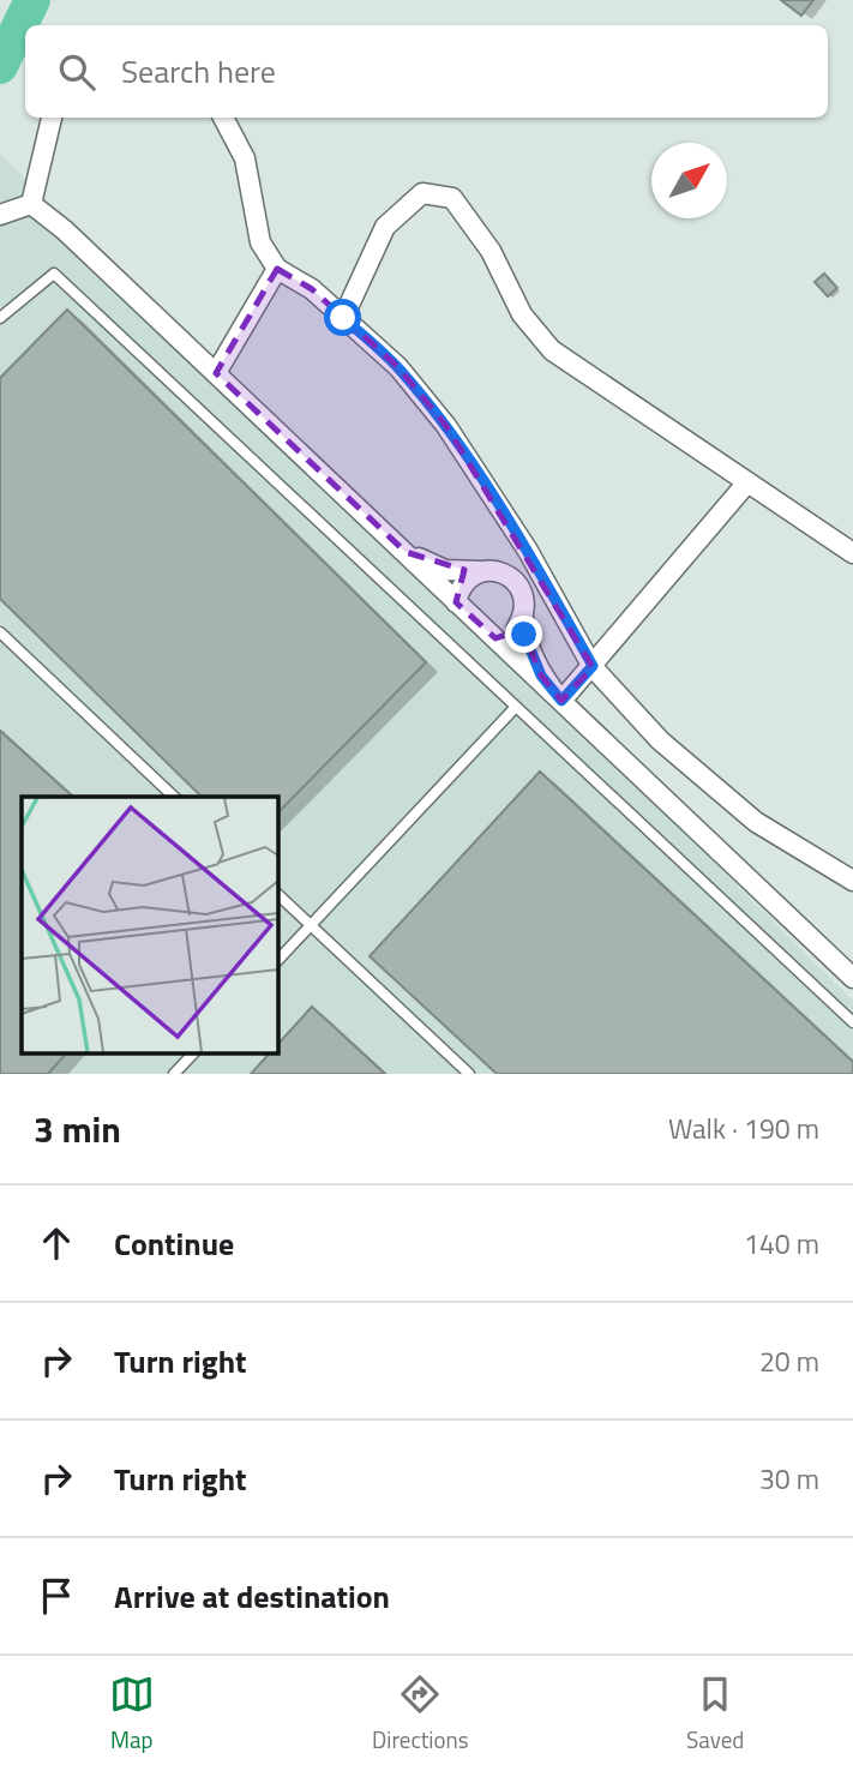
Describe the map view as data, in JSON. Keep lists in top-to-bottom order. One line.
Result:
{"north":"top right","page":{"search":"Search here","heading":["3 min","Walk · 190 m"],"list":[["Continue","140 m"],["Turn right","20 m"],["Turn right","30 m"],"Arrive at destination"],"nav":["Map","Directions","Saved"]}}
